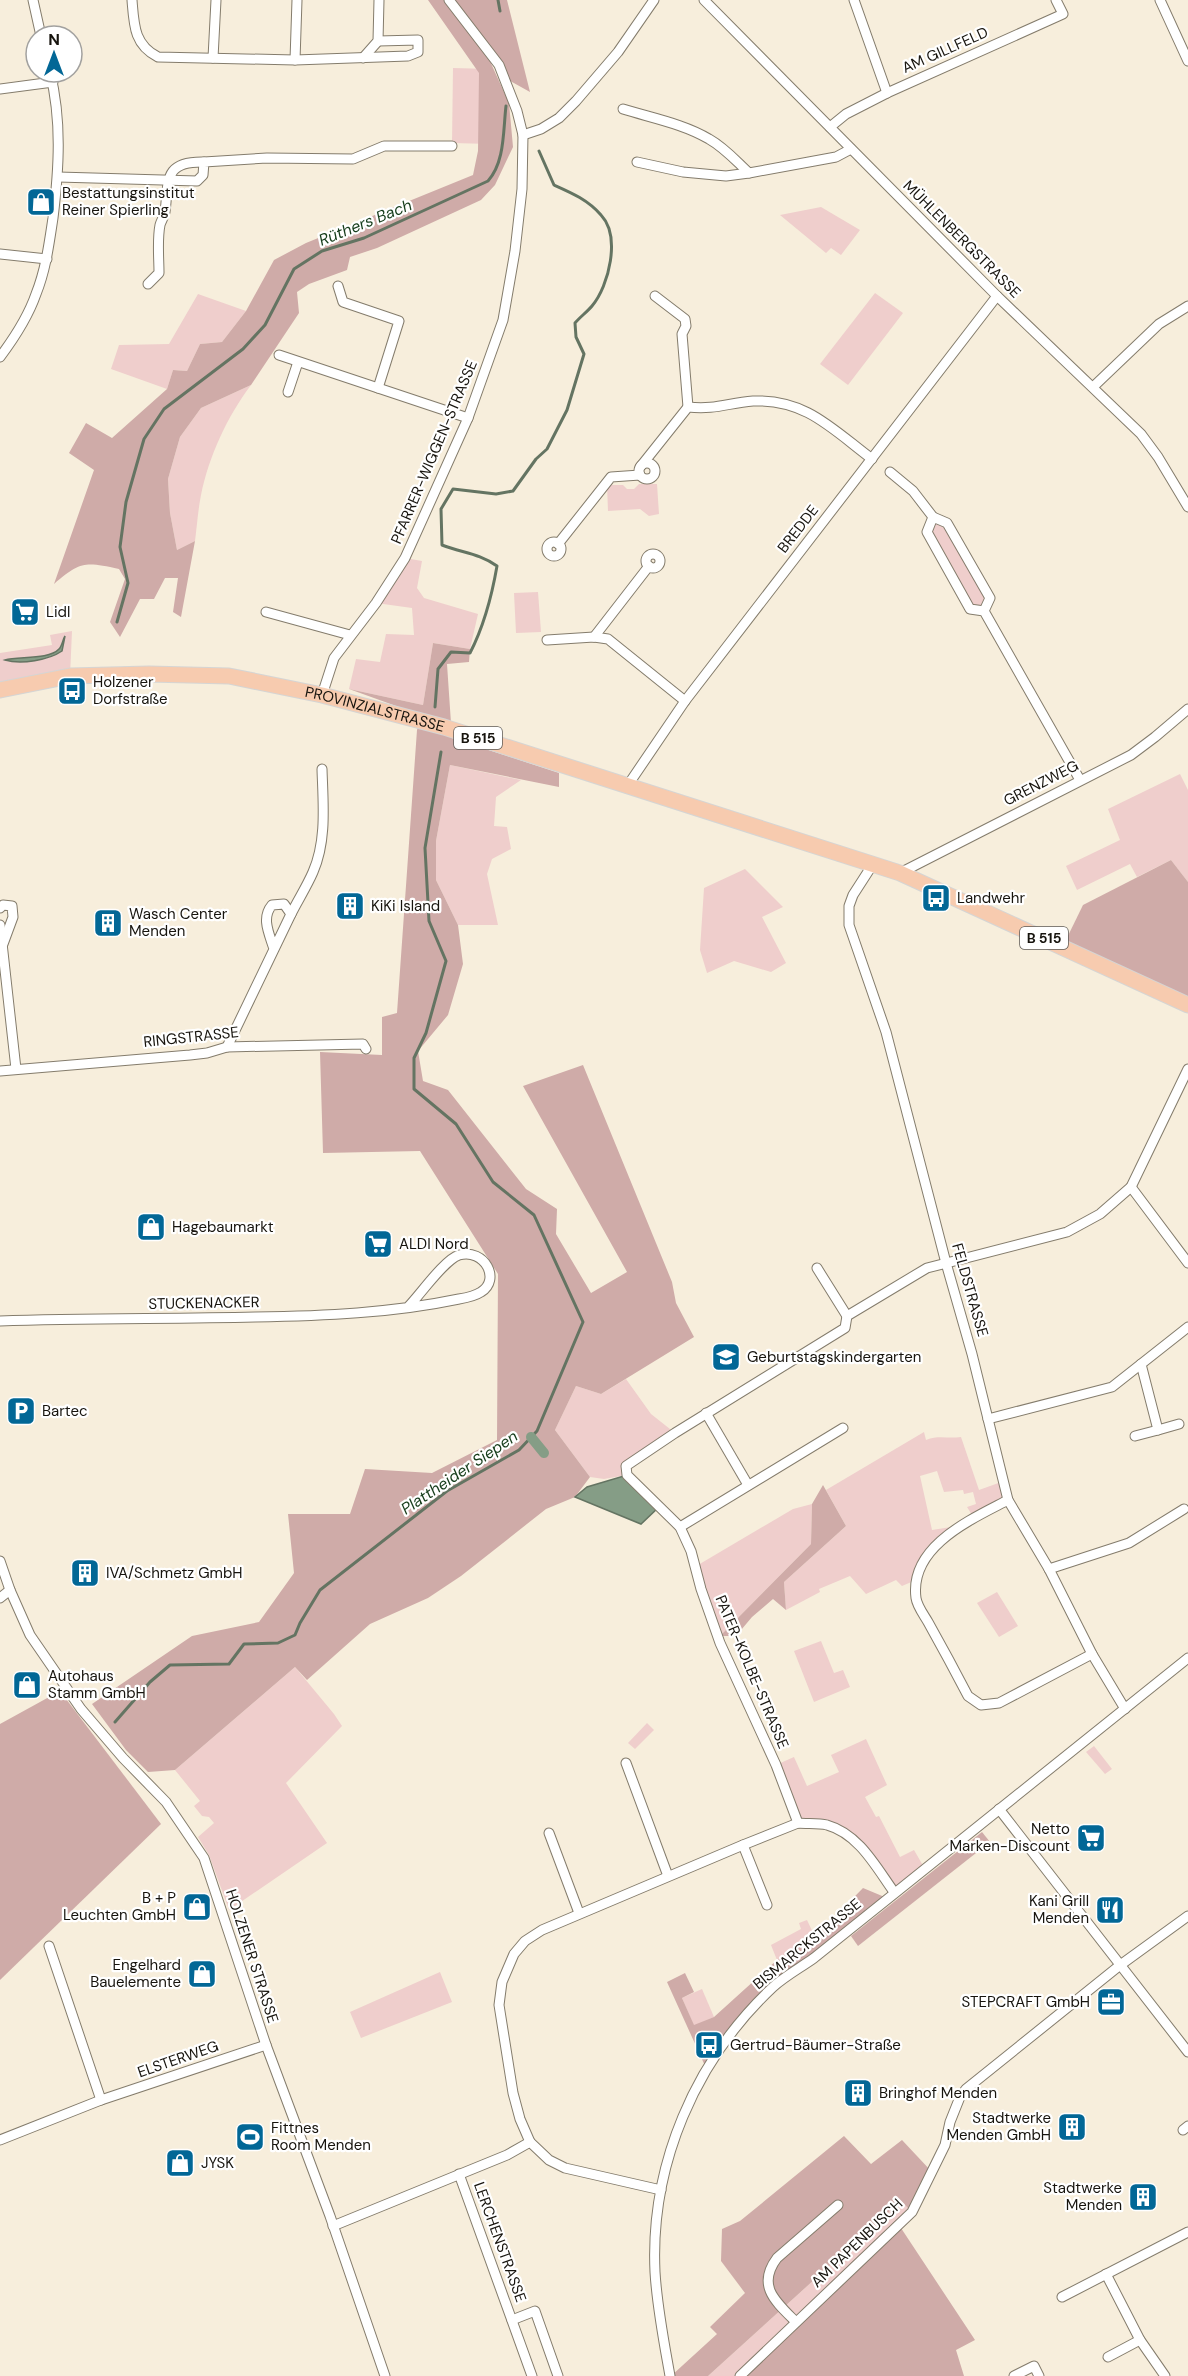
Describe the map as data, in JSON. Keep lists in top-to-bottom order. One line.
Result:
{"streets":{"main road":["PROVINZIALSTRASSE","B 515"],"street":["AM GILLFELD","MÜHLENBERGSTRASSE","PFARRER-WIGGEN-STRASSE","BREDDE","GRENZWEG","RINGSTRASSE","FELDSTRASSE","STUCKENACKER","PATER-KOLBE-STRASSE","BISMARCKSTRASSE","HOLZENER STRASSE","ELSTERWEG","LERCHENSTRASSE","AM PAPENBUSCH"]},"crossings":[["AM GILLFELD","MÜHLENBERGSTRASSE"],["MÜHLENBERGSTRASSE","BREDDE"],["PFARRER-WIGGEN-STRASSE","PROVINZIALSTRASSE"],["BREDDE","PROVINZIALSTRASSE"],["PROVINZIALSTRASSE","B 515"],["PROVINZIALSTRASSE","FELDSTRASSE"],["B 515","GRENZWEG"],["B 515","FELDSTRASSE"],["FELDSTRASSE","PATER-KOLBE-STRASSE"],["FELDSTRASSE","BISMARCKSTRASSE"],["HOLZENER STRASSE","ELSTERWEG"]],"water":["Rüthers Bach","Plattheider Siepen"],"places":{"shop":["Bestattungsinstitut Reiner Spierling","Hagebaumarkt","Autohaus Stamm GmbH","B + P Leuchten GmbH","Engelhard Bauelemente","JYSK"],"supermarket":["Lidl","ALDI Nord","Netto Marken-Discount"],"bus stop":["Holzener Dorfstraße","Landwehr","Gertrud-Bäumer-Straße"],"building":["KiKi Island","Wasch Center Menden","IVA/Schmetz GmbH","Bringhof Menden","Stadtwerke Menden GmbH","Stadtwerke Menden"],"school or university":["Geburtstagskindergarten"],"parking":["Bartec"],"restaurant":["Kani Grill Menden"],"office":["STEPCRAFT GmbH"],"sports":["Fittnes Room Menden"]},"north":"top"}
